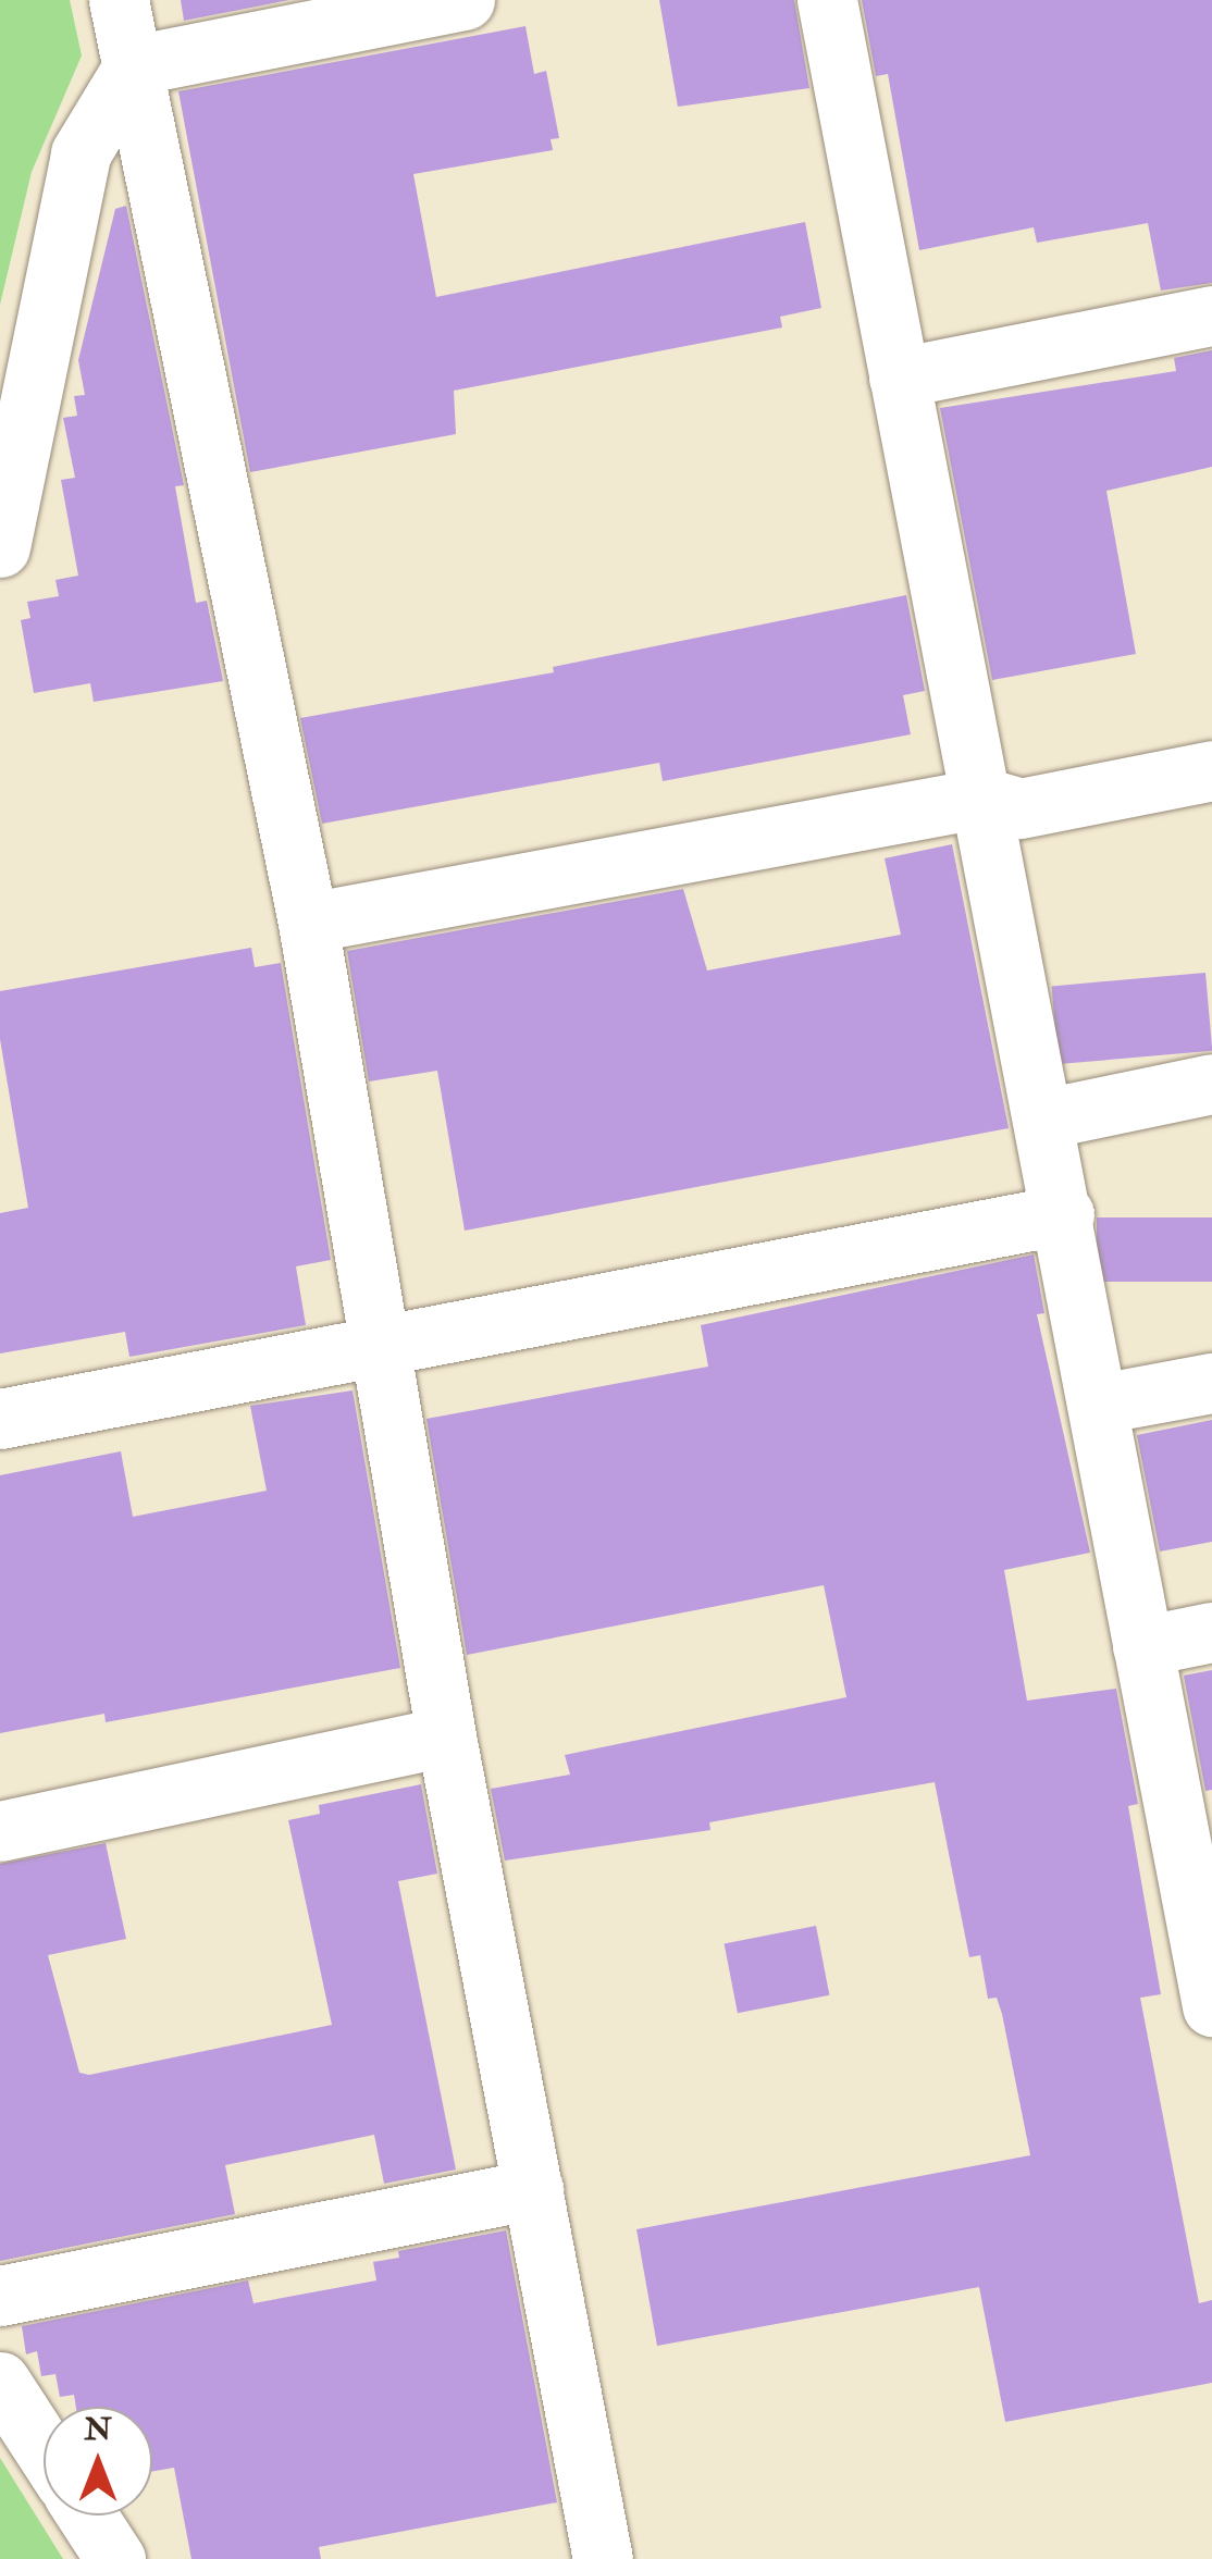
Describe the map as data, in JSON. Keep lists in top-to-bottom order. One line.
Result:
{"north":"top"}
